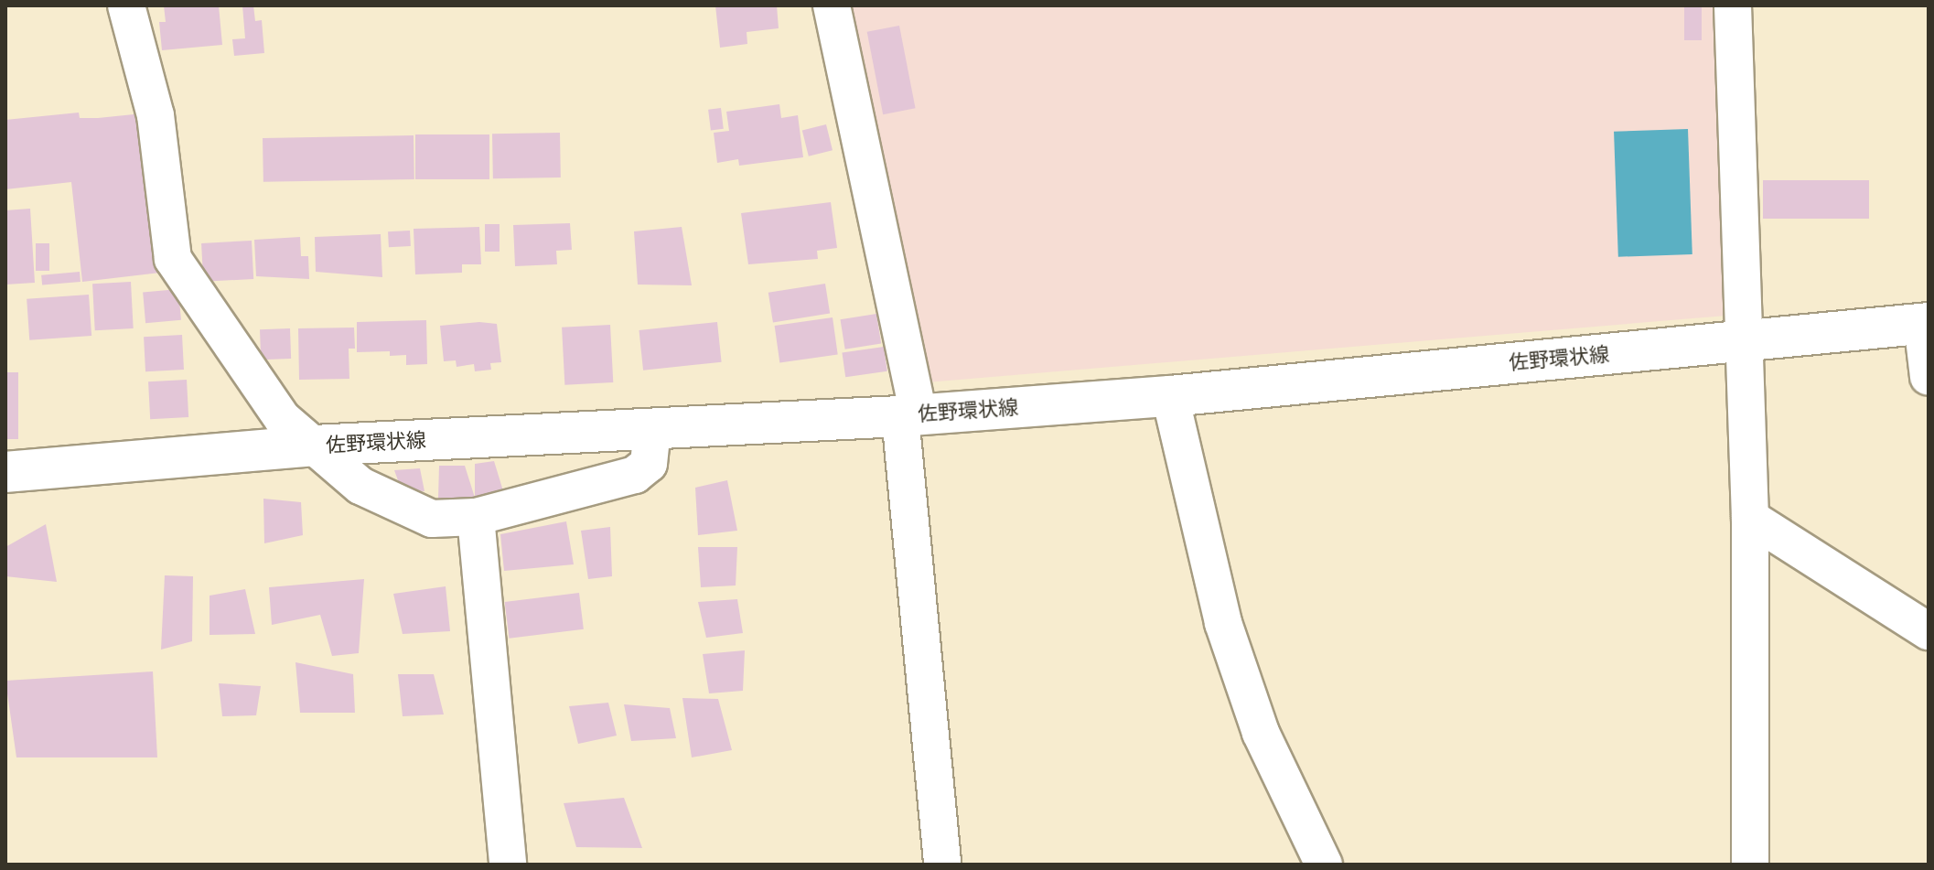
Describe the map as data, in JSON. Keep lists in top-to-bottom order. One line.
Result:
{"streets":{"main road":["佐野環状線"]}}
